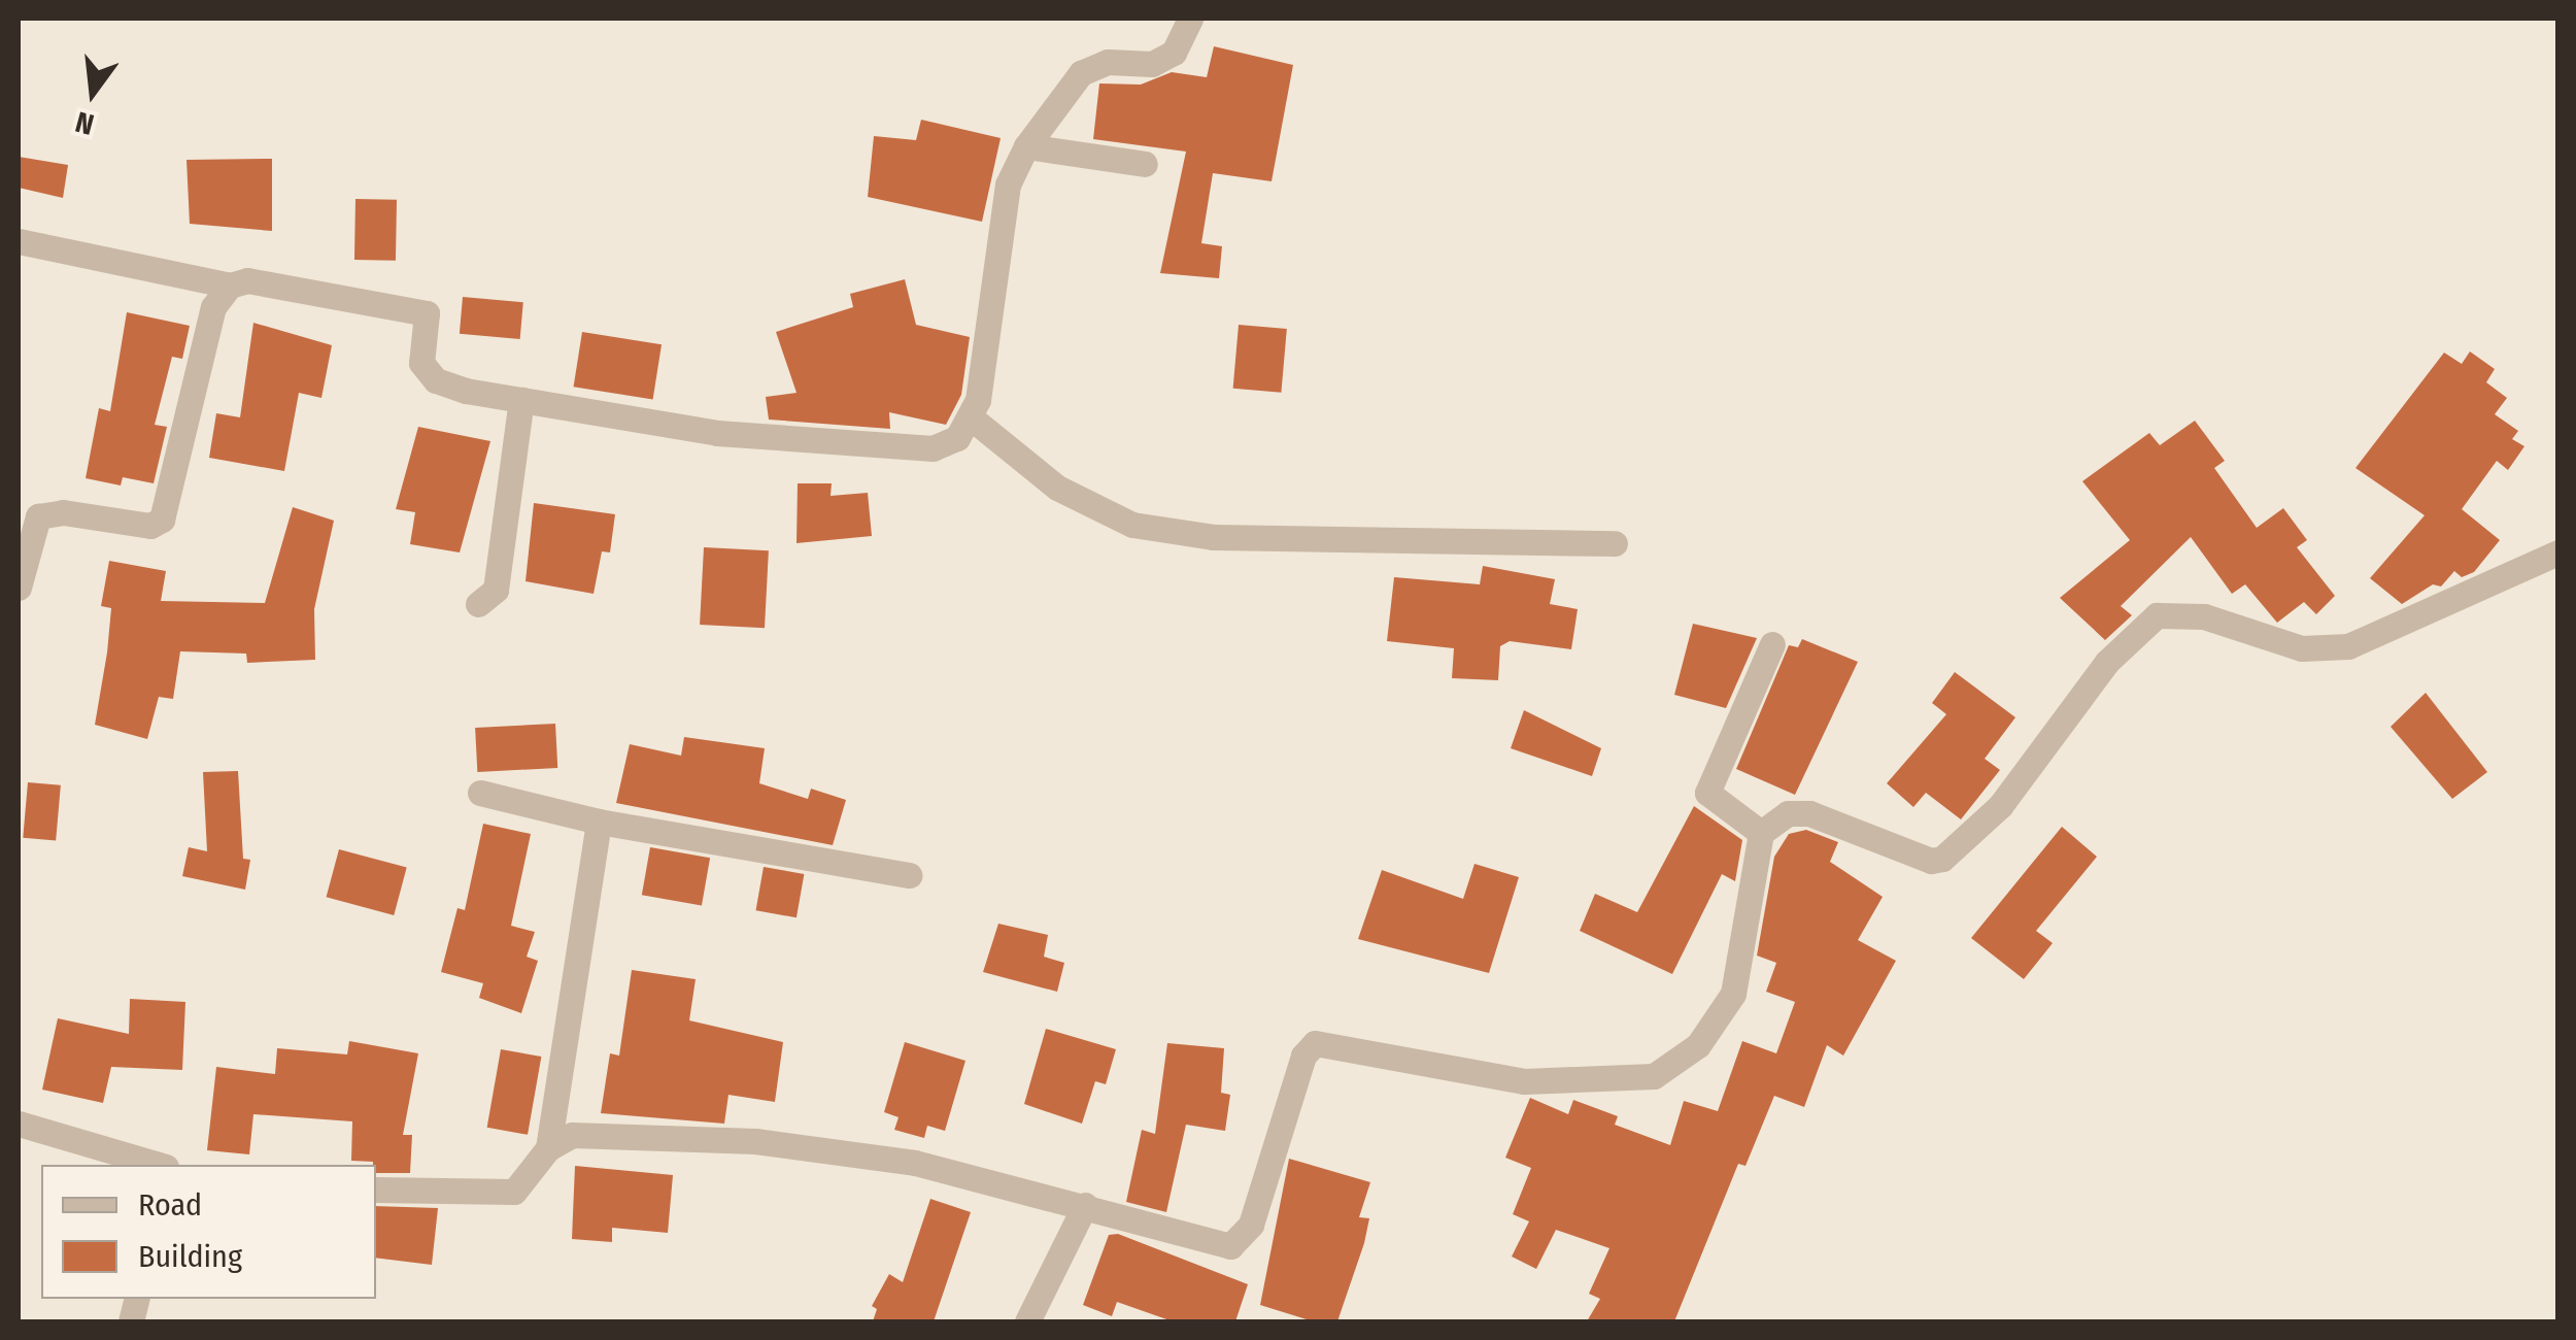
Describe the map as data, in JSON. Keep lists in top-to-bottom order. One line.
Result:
{"legend":["Road","Building"],"north":"bottom"}
